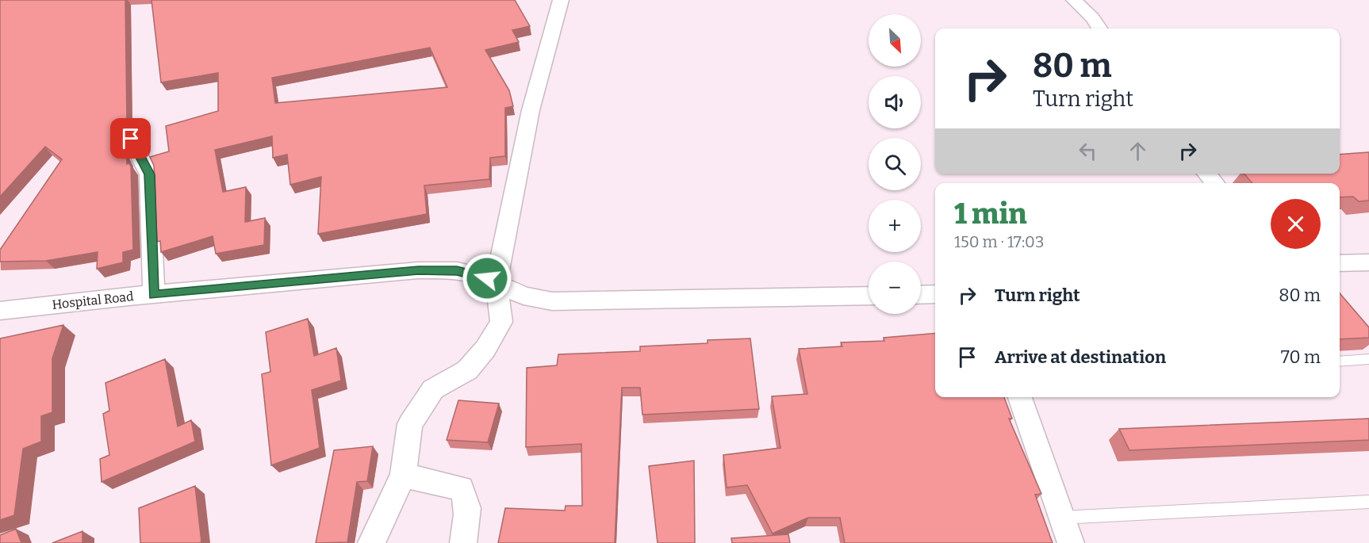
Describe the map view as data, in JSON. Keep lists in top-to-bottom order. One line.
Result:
{"streets":{"street":["Hospital Road"]},"north":"bottom right","page":{"map_buttons":["+","−"],"turn":["80 m","Turn right"],"heading":["1 min","150 m · 17:03"],"list":[{"name":"Turn right","value":"80 m"},{"name":"Arrive at destination","value":"70 m"}]}}
